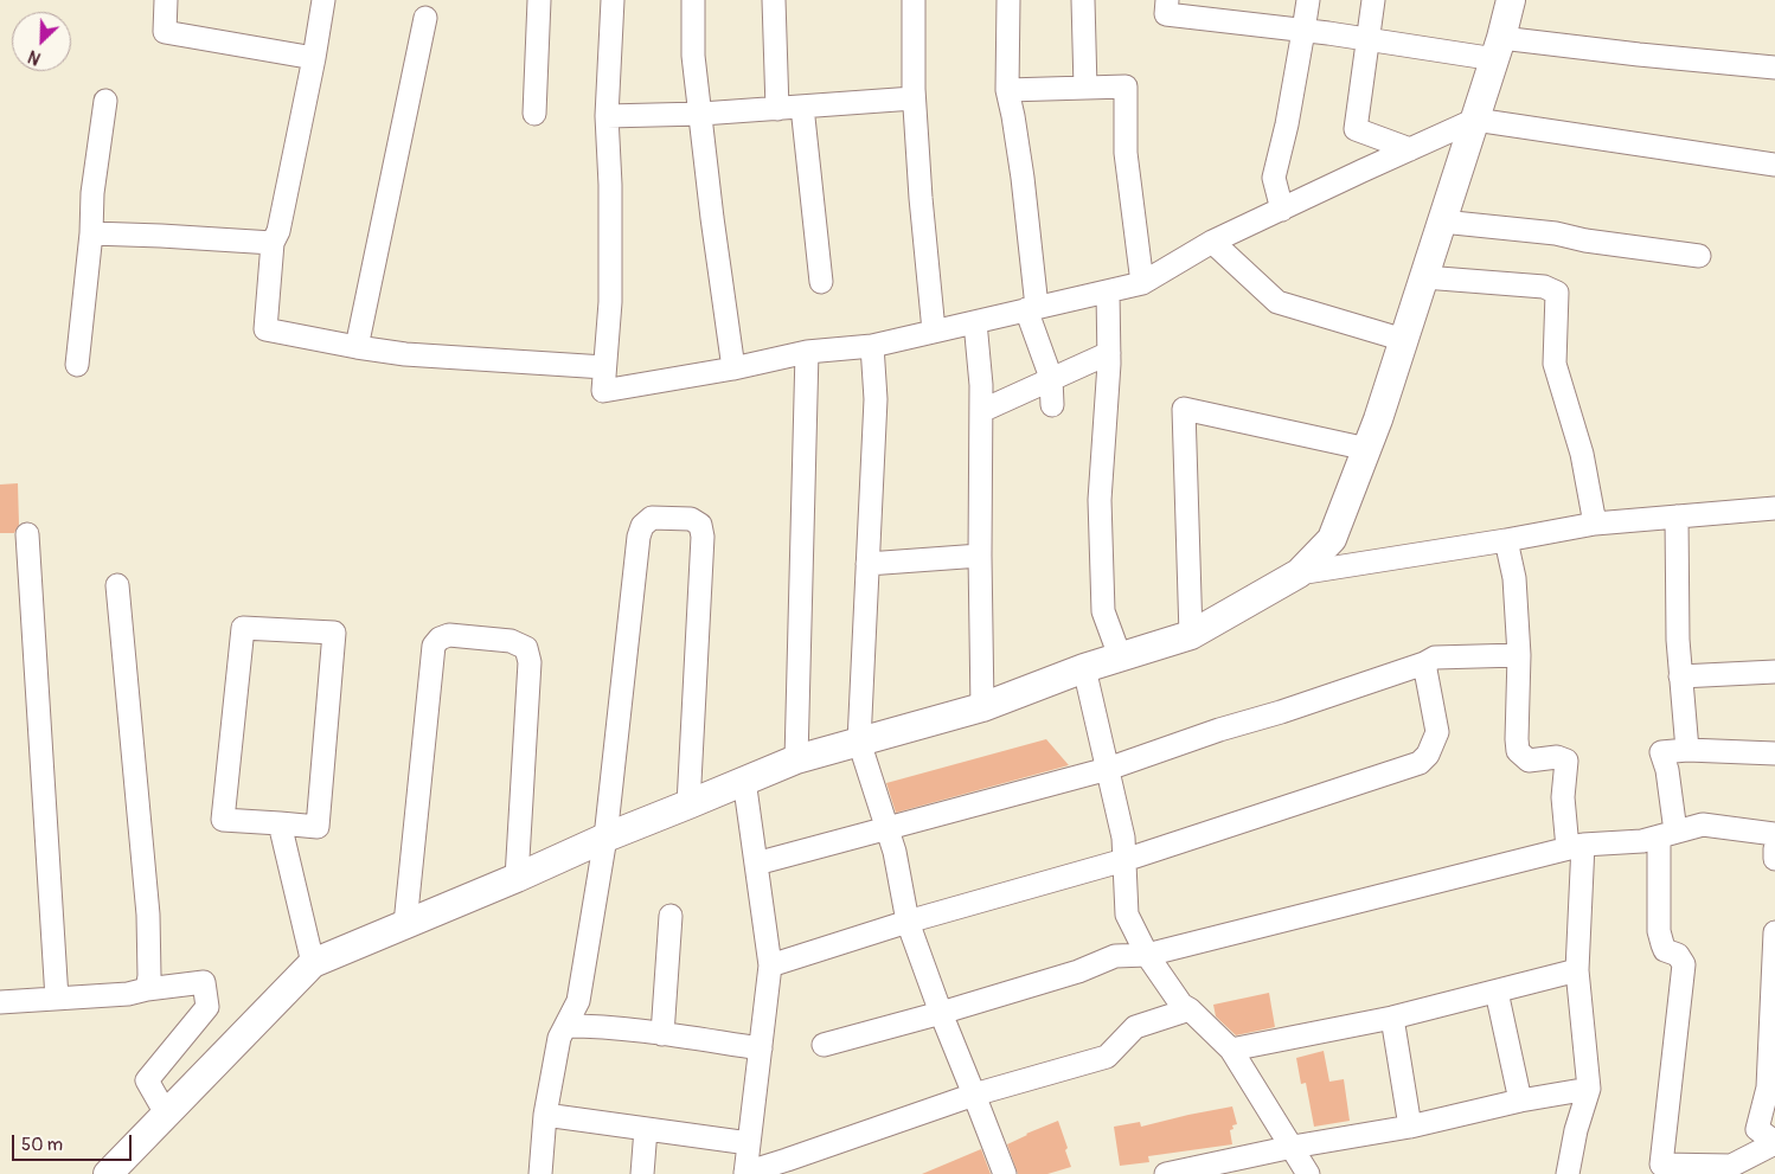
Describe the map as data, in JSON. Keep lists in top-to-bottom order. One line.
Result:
{"scale_bar":"50 m","north":"bottom left"}
